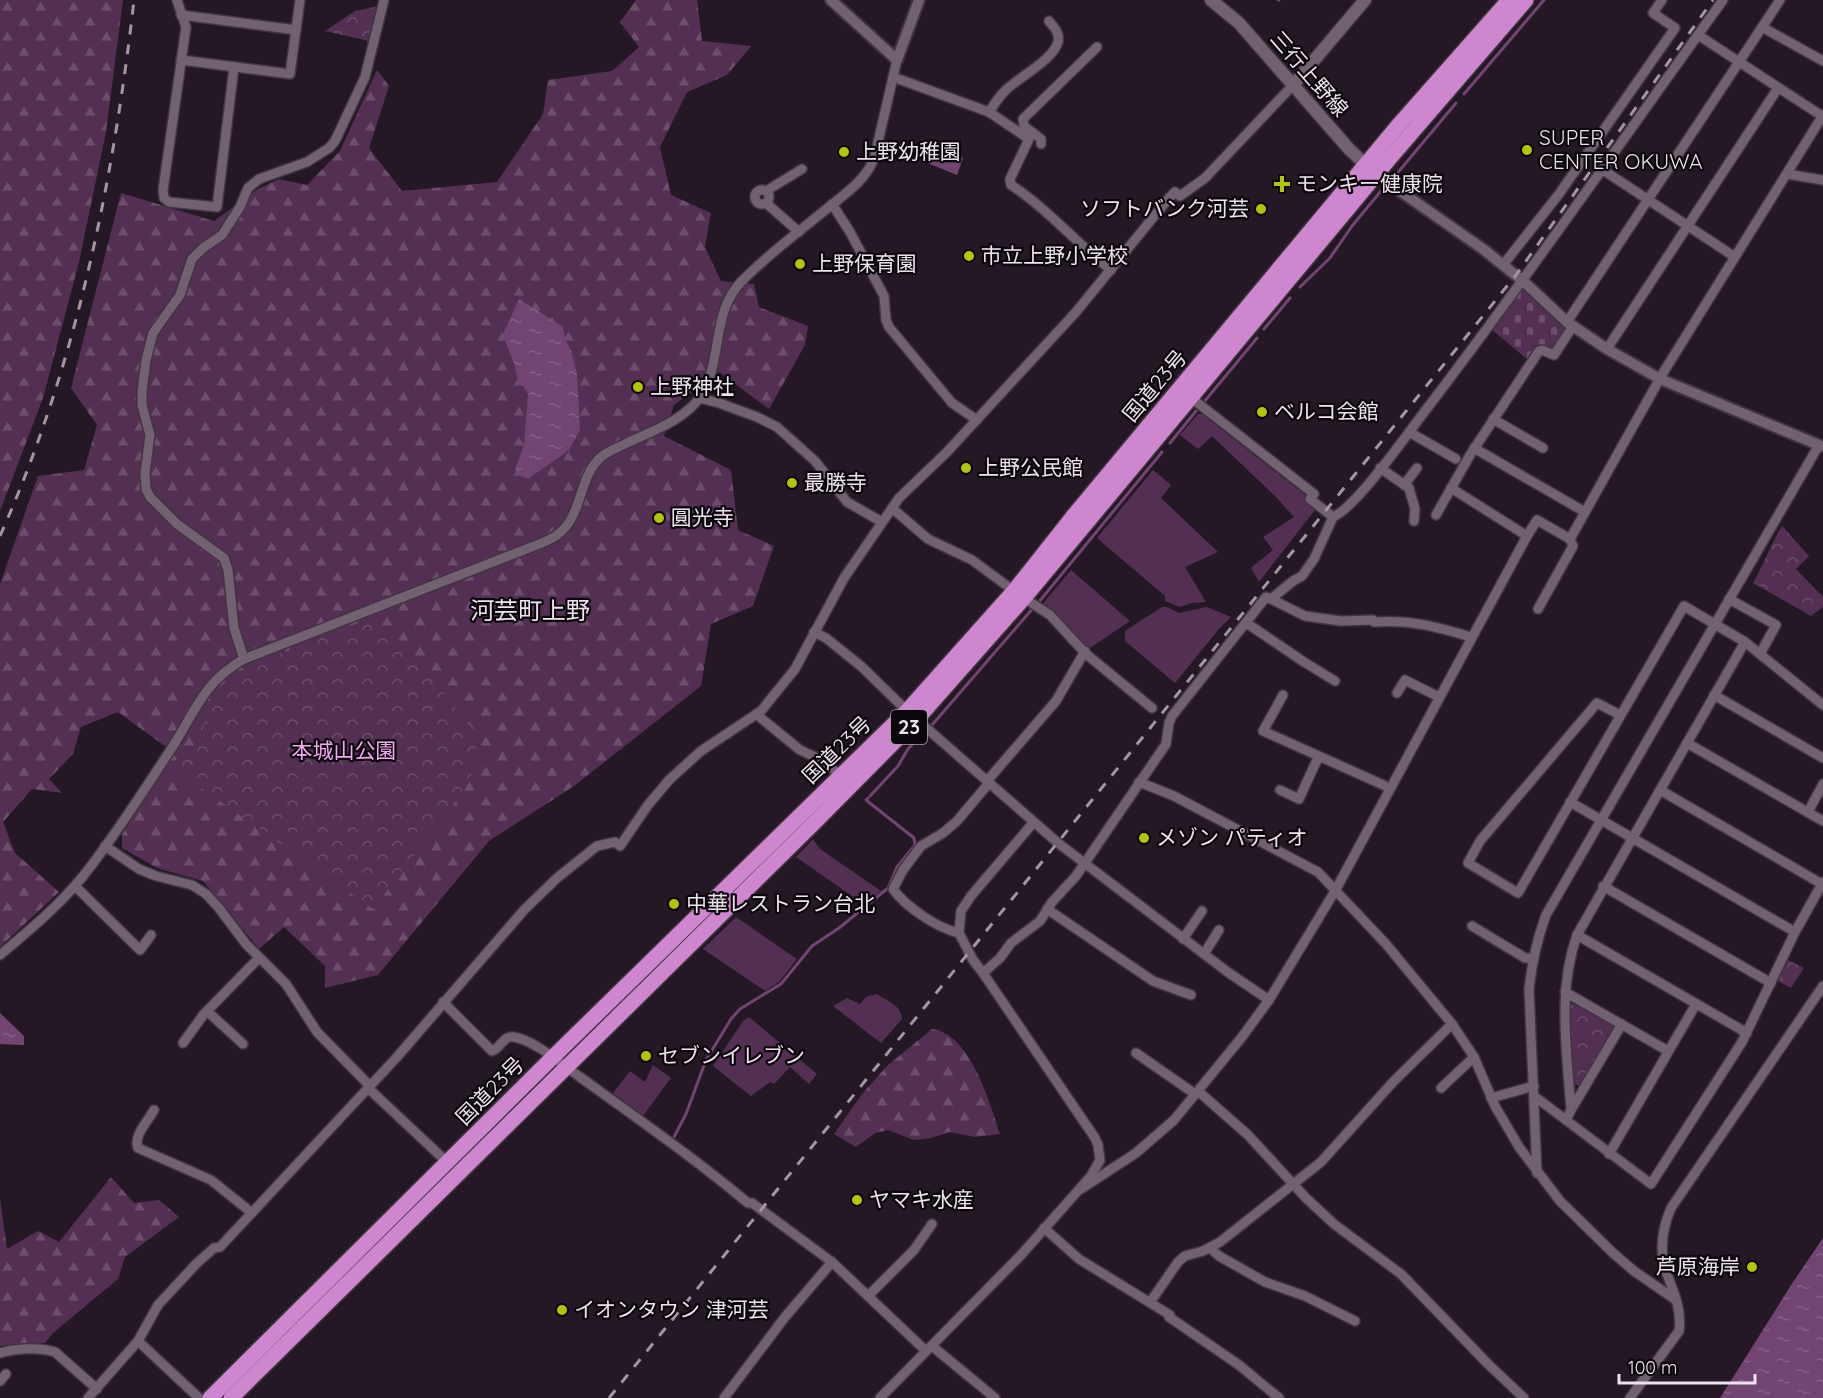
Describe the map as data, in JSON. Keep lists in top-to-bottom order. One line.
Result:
{"streets":{"highway":["国道23号","23"],"main road":["三行上野線"]},"crossings":[["三行上野線","国道23号"]],"districts":["河芸町上野"],"parks":["本城山公園"],"places":{"other":["SUPER CENTER OKUWA","上野幼稚園","ソフトバンク河芸","市立上野小学校","上野保育園","上野神社","ベルコ会館","上野公民館","最勝寺","圓光寺","メゾン パティオ","中華レストラン台北","セブンイレブン","ヤマキ水産","芦原海岸","イオンタウン 津河芸"],"health":["モンキー健康院"]},"scale_bar":"100 m"}
